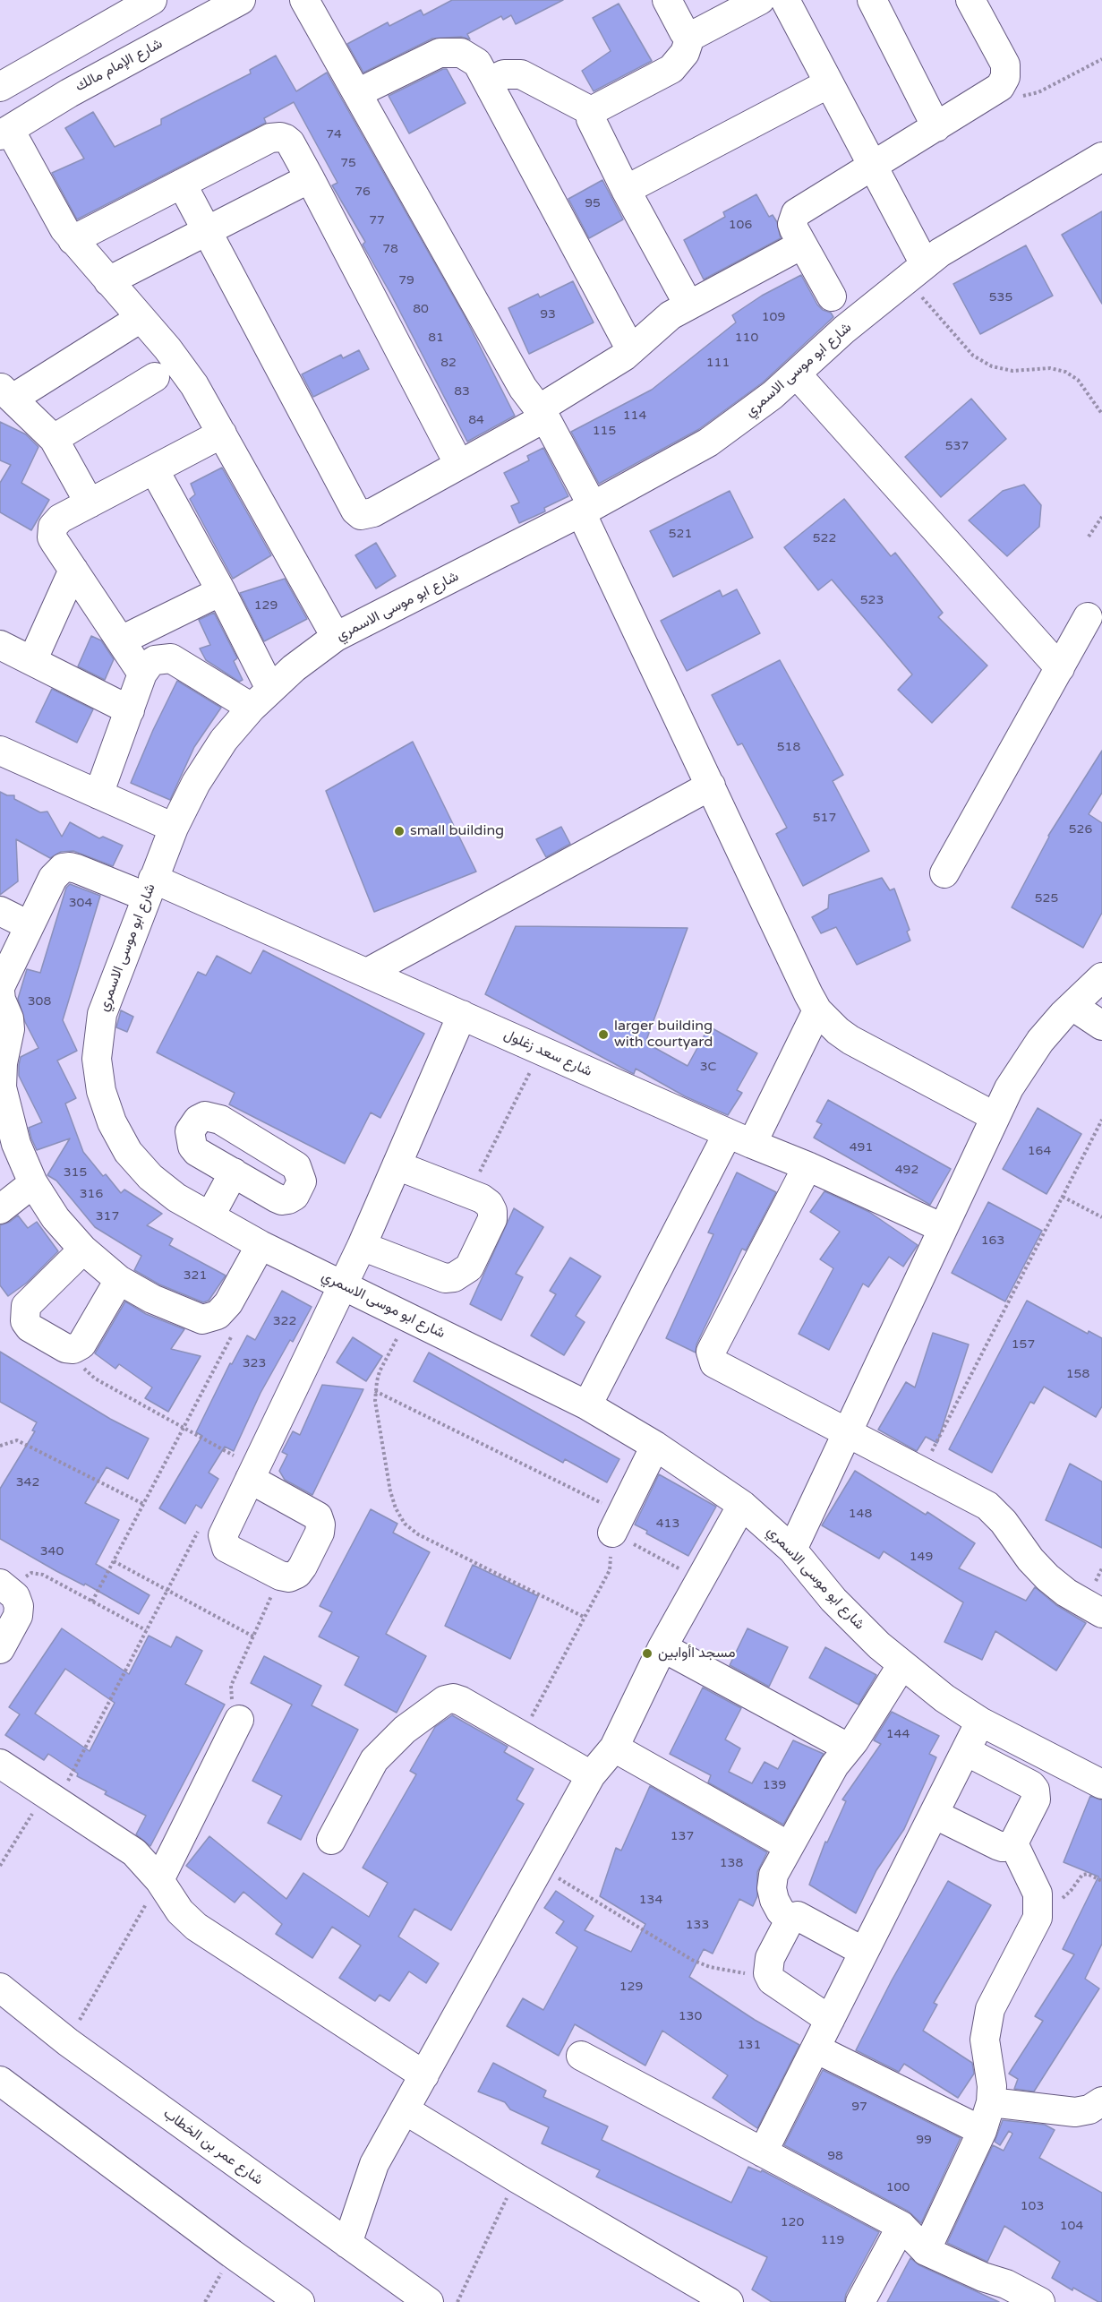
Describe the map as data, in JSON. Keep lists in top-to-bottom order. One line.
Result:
{"streets":{"street":["شارع الإمام مالك","شارع ابو موسى الاسمري","شارع سعد زغلول","شارع عمر بن الخطاب"]},"crossings":[["شارع ابو موسى الاسمري","شارع سعد زغلول"]],"places":["small building","larger building with courtyard","مسجد اأوابين"],"house_numbers":["74","75","76","95","77","106","78","79","535","80","93","109","81","110","82","111","83","114","84","115","537","521","522","523","129","518","517","526","525","304","308","3C","491","164","492","315","316","317","163","321","322","157","323","158","342","148","413","340","149","144","139","137","138","134","133","129","130","131","97","99","98","100","103","120","104","119"]}
